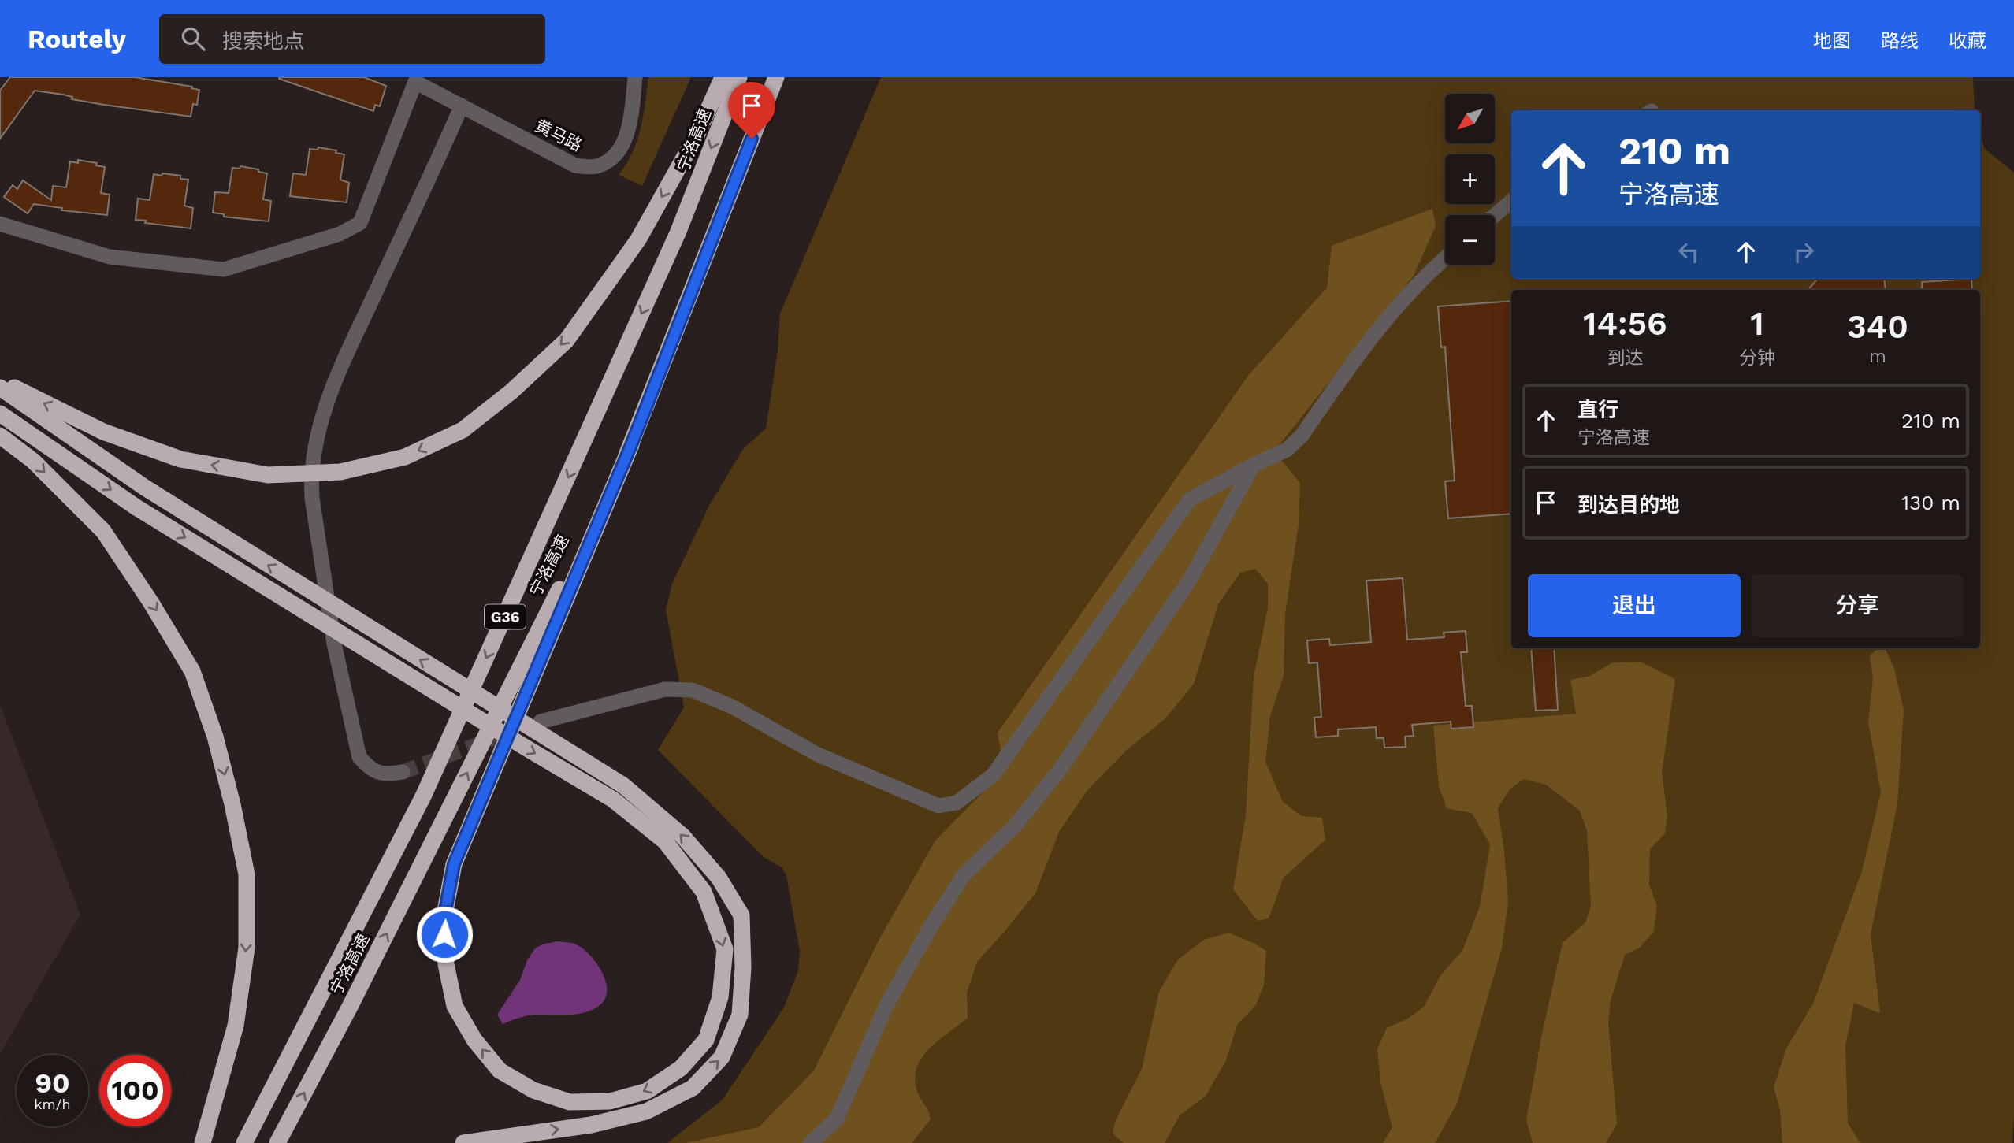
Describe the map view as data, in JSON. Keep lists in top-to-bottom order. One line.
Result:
{"streets":{"highway":["宁洛高速","G36"],"street":["黄马路"]},"north":"bottom left","page":{"header":"Routely","search":"搜索地点","nav":["地图","路线","收藏"],"map_buttons":["+","−"],"turn":["210 m","宁洛高速"],"eta":["14:56","到达","1","分钟","340","m"],"list":[{"name":"直行","note":"宁洛高速","value":"210 m"},{"name":"到达目的地","value":"130 m"}],"buttons":["退出","分享"],"speed":"90 km/h","limit":"100"}}
